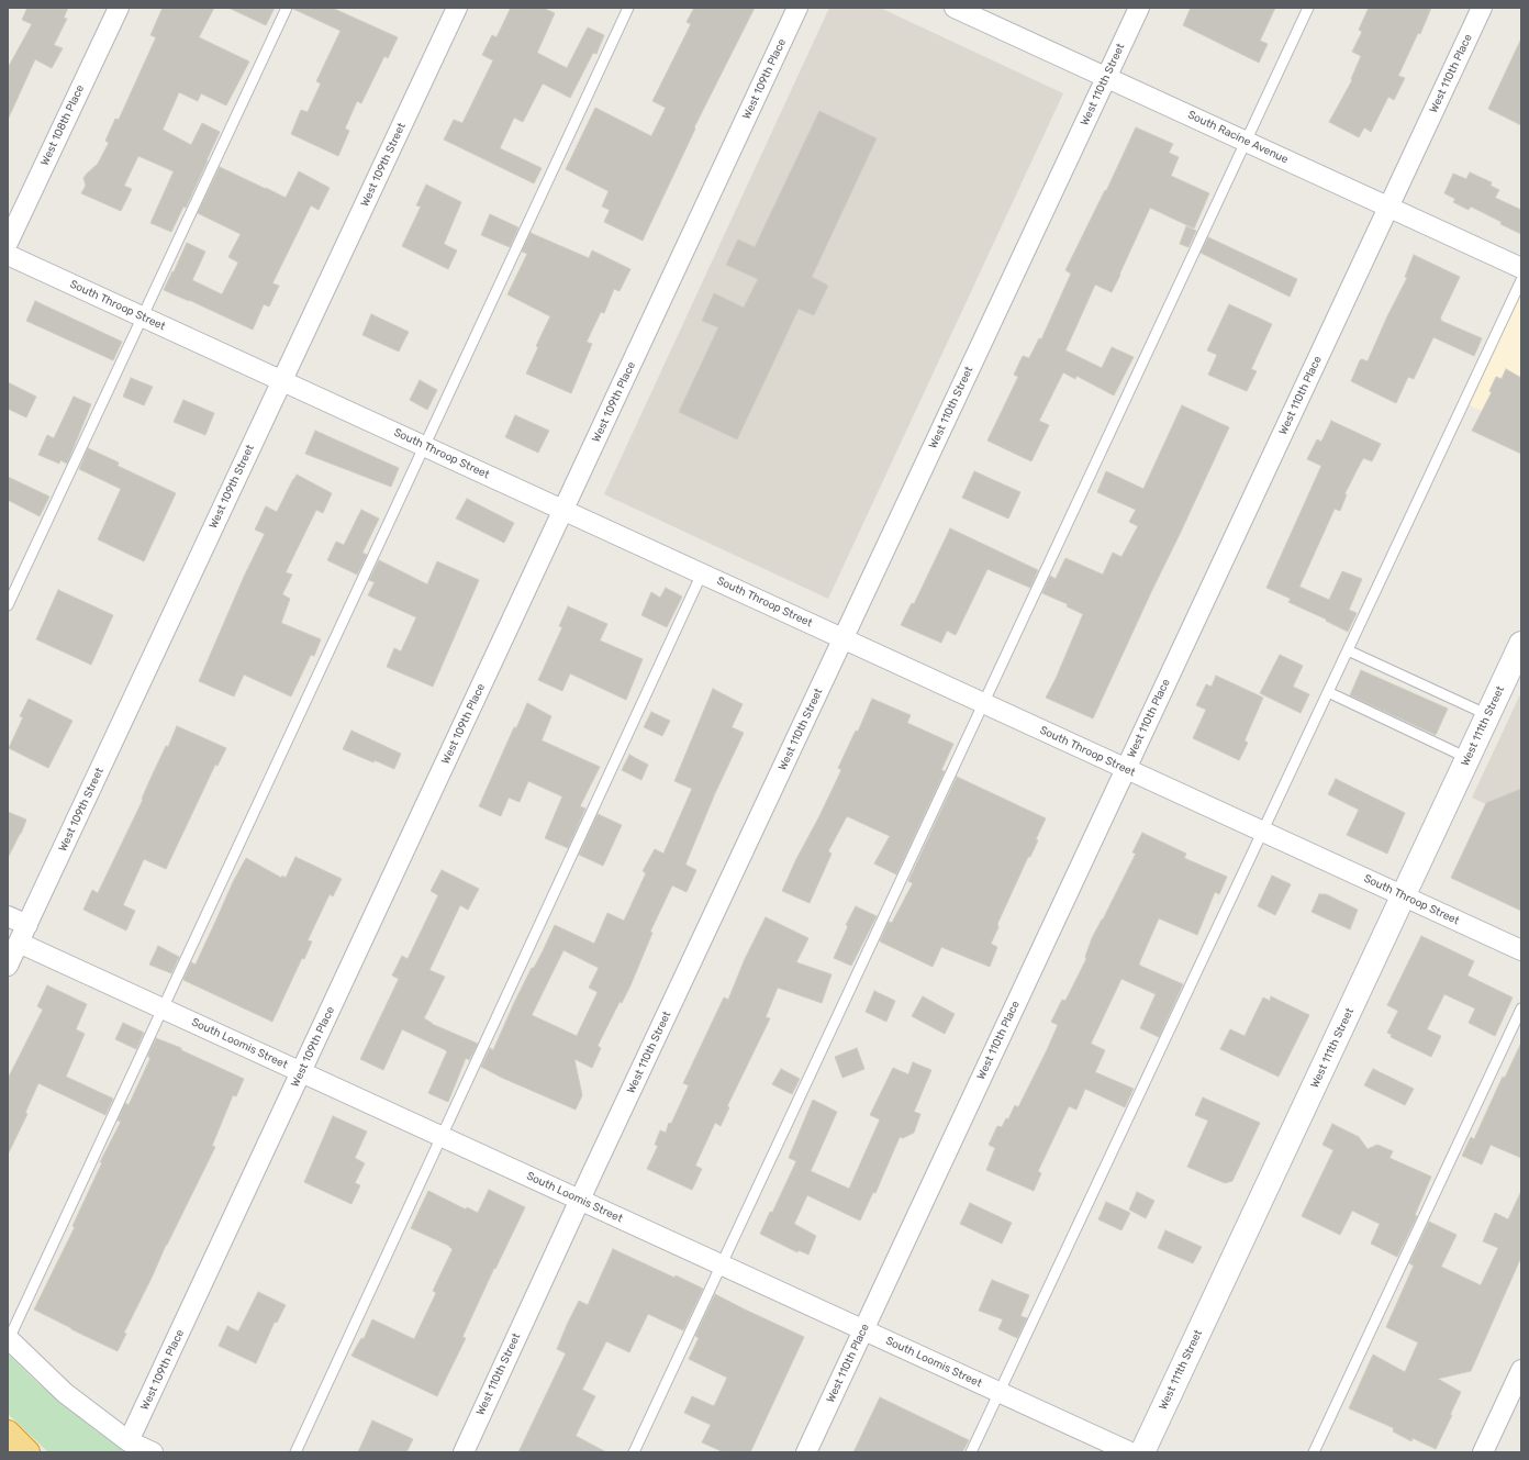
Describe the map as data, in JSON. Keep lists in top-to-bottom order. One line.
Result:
{"streets":{"main road":["West 111th Street"],"street":["West 110th Place","West 109th Place","West 110th Street","West 108th Place","South Racine Avenue","West 109th Street","South Throop Street","South Loomis Street"]},"crossings":[["West 110th Place","South Racine Avenue"],["West 110th Place","South Throop Street"],["West 110th Place","South Loomis Street"],["West 109th Place","South Throop Street"],["West 109th Place","South Loomis Street"],["West 110th Street","South Racine Avenue"],["West 110th Street","South Throop Street"],["West 110th Street","South Loomis Street"],["West 109th Street","South Throop Street"],["West 109th Street","South Loomis Street"],["South Throop Street","West 111th Street"]]}
